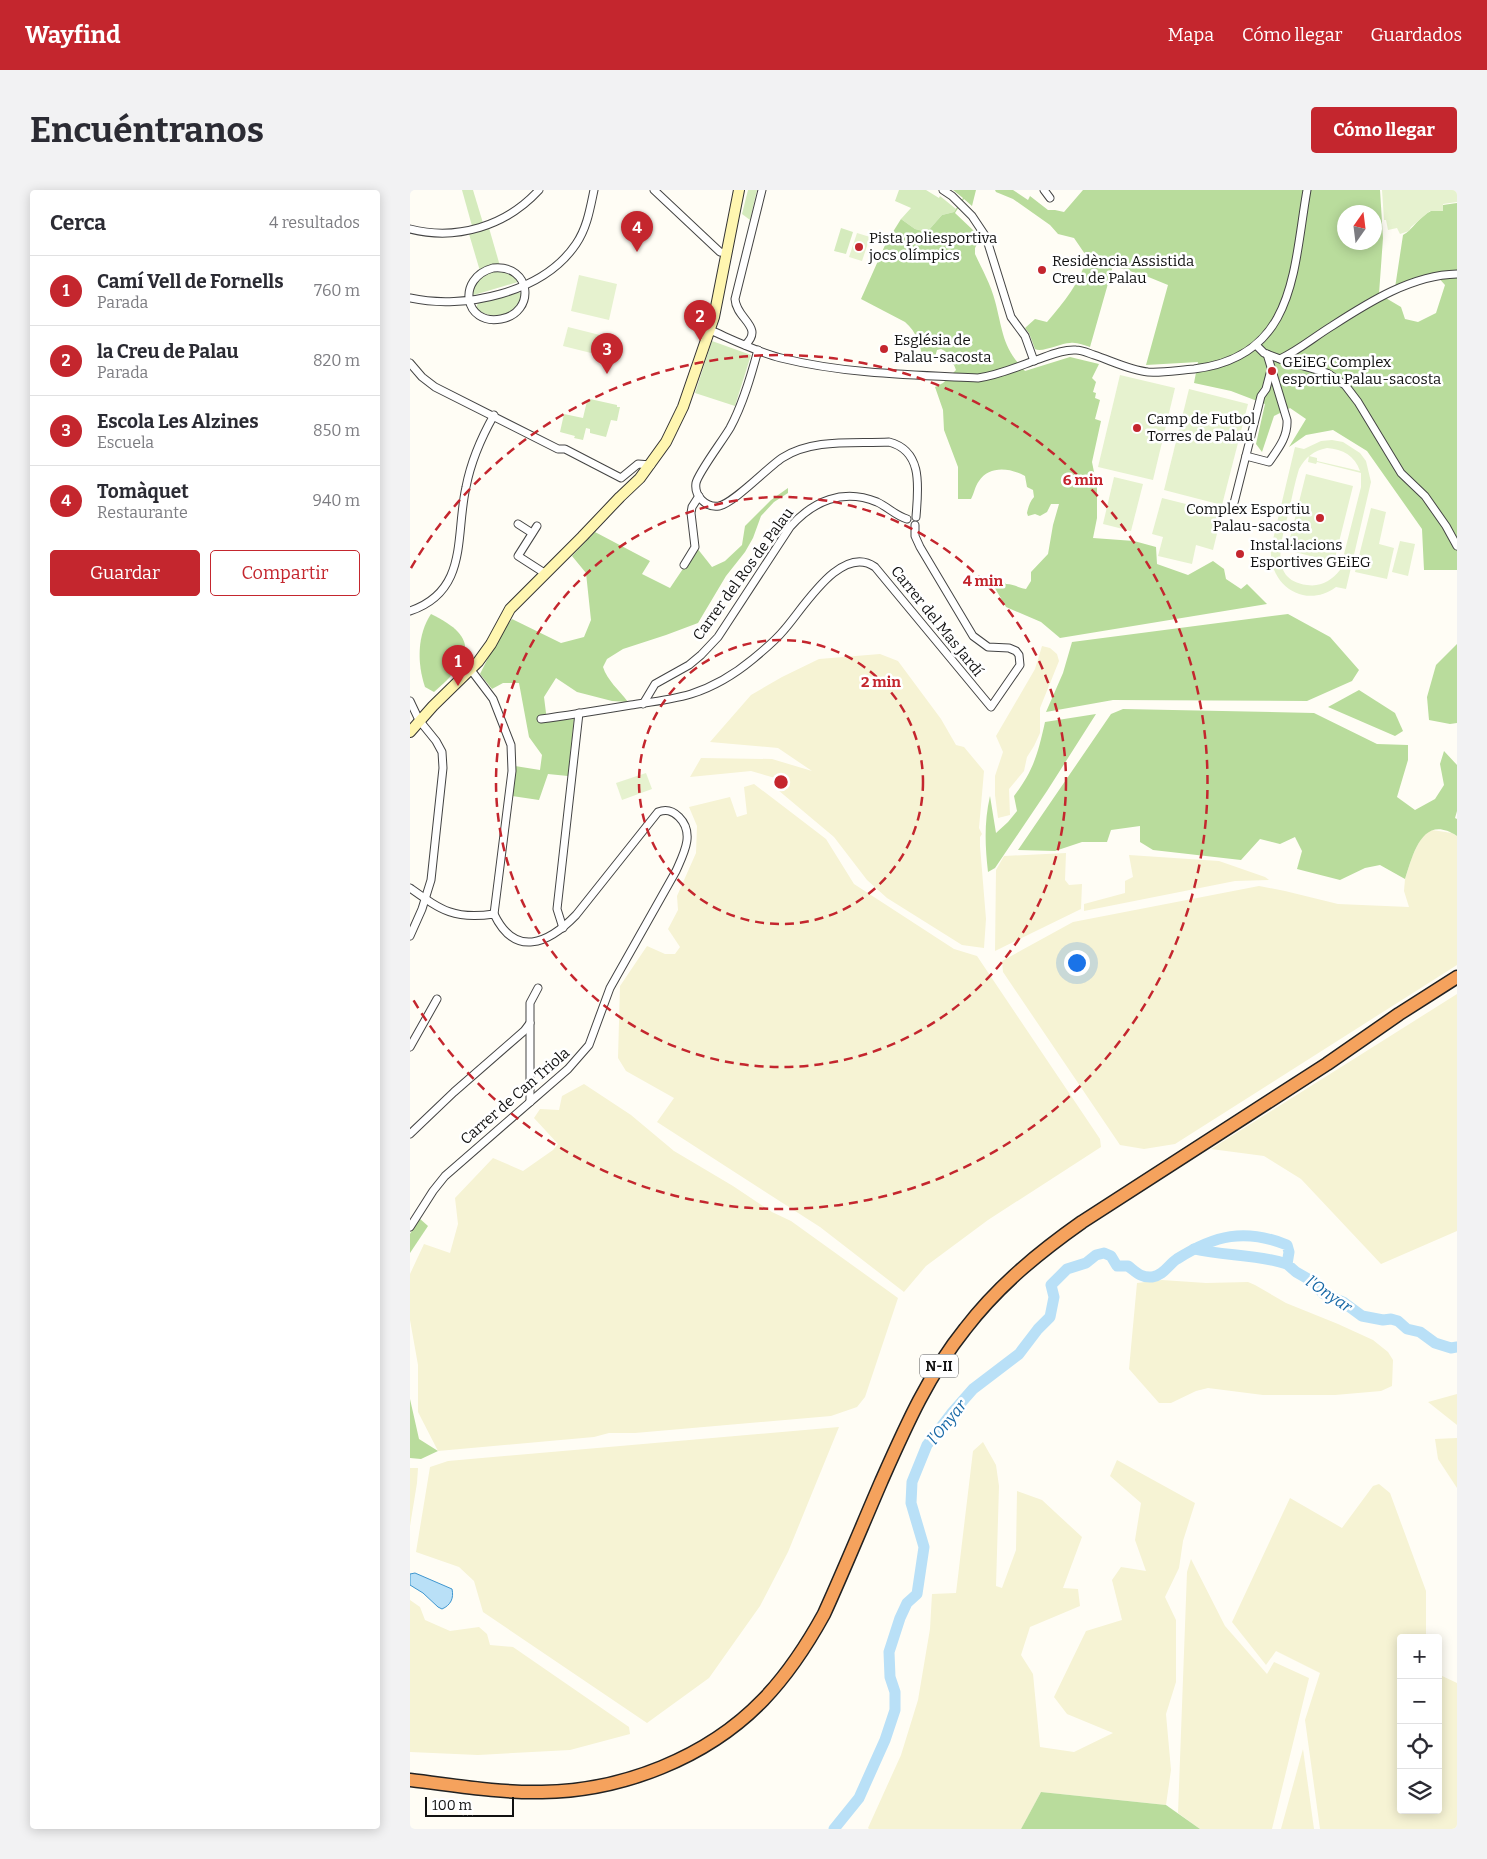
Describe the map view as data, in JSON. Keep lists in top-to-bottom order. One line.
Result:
{"streets":{"highway":["N-II"],"street":["Carrer del Ros de Palau","Carrer del Mas Jardí","Carrer de Can Triola"]},"crossings":[["Carrer del Ros de Palau","Carrer del Mas Jardí"]],"water":["l'Onyar"],"places":["Pista poliesportiva jocs olímpics","Residència Assistida Creu de Palau","Església de Palau-sacosta","GEiEG Complex esportiu Palau-sacosta","Camp de Futbol Torres de Palau","Complex Esportiu Palau-sacosta","Instal·lacions Esportives GEiEG"],"scale_bar":"100 m","north":"top","page":{"header":"Wayfind","nav":["Mapa","Cómo llegar","Guardados"],"buttons":["Cómo llegar",["Guardar","Compartir"]],"title":"Encuéntranos","heading":["Cerca","4 resultados"],"pins":["4","2","3","1"],"list":[{"mark":"1","name":"Camí Vell de Fornells","note":"Parada","value":"760 m"},{"mark":"2","name":"la Creu de Palau","note":"Parada","value":"820 m"},{"mark":"3","name":"Escola Les Alzines","note":"Escuela","value":"850 m"},{"mark":"4","name":"Tomàquet","note":"Restaurante","value":"940 m"}],"map_buttons":["+","−"],"scale":"100 m"},"rings":["6 min","4 min","2 min"]}
